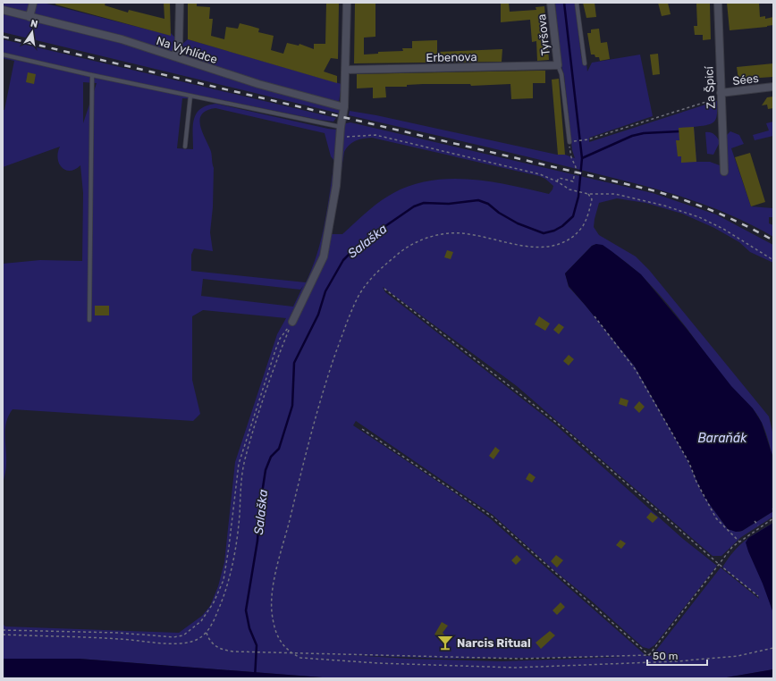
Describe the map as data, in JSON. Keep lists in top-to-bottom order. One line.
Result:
{"streets":{"street":["Tyršova","Na Vyhlídce","Erbenova","Sées","Za Špicí"]},"crossings":[["Tyršova","Erbenova"],["Sées","Za Špicí"]],"water":["Salaška","Baraňák"],"places":{"bar":["Narcis Ritual"]},"scale_bar":"50 m","north":"top"}
